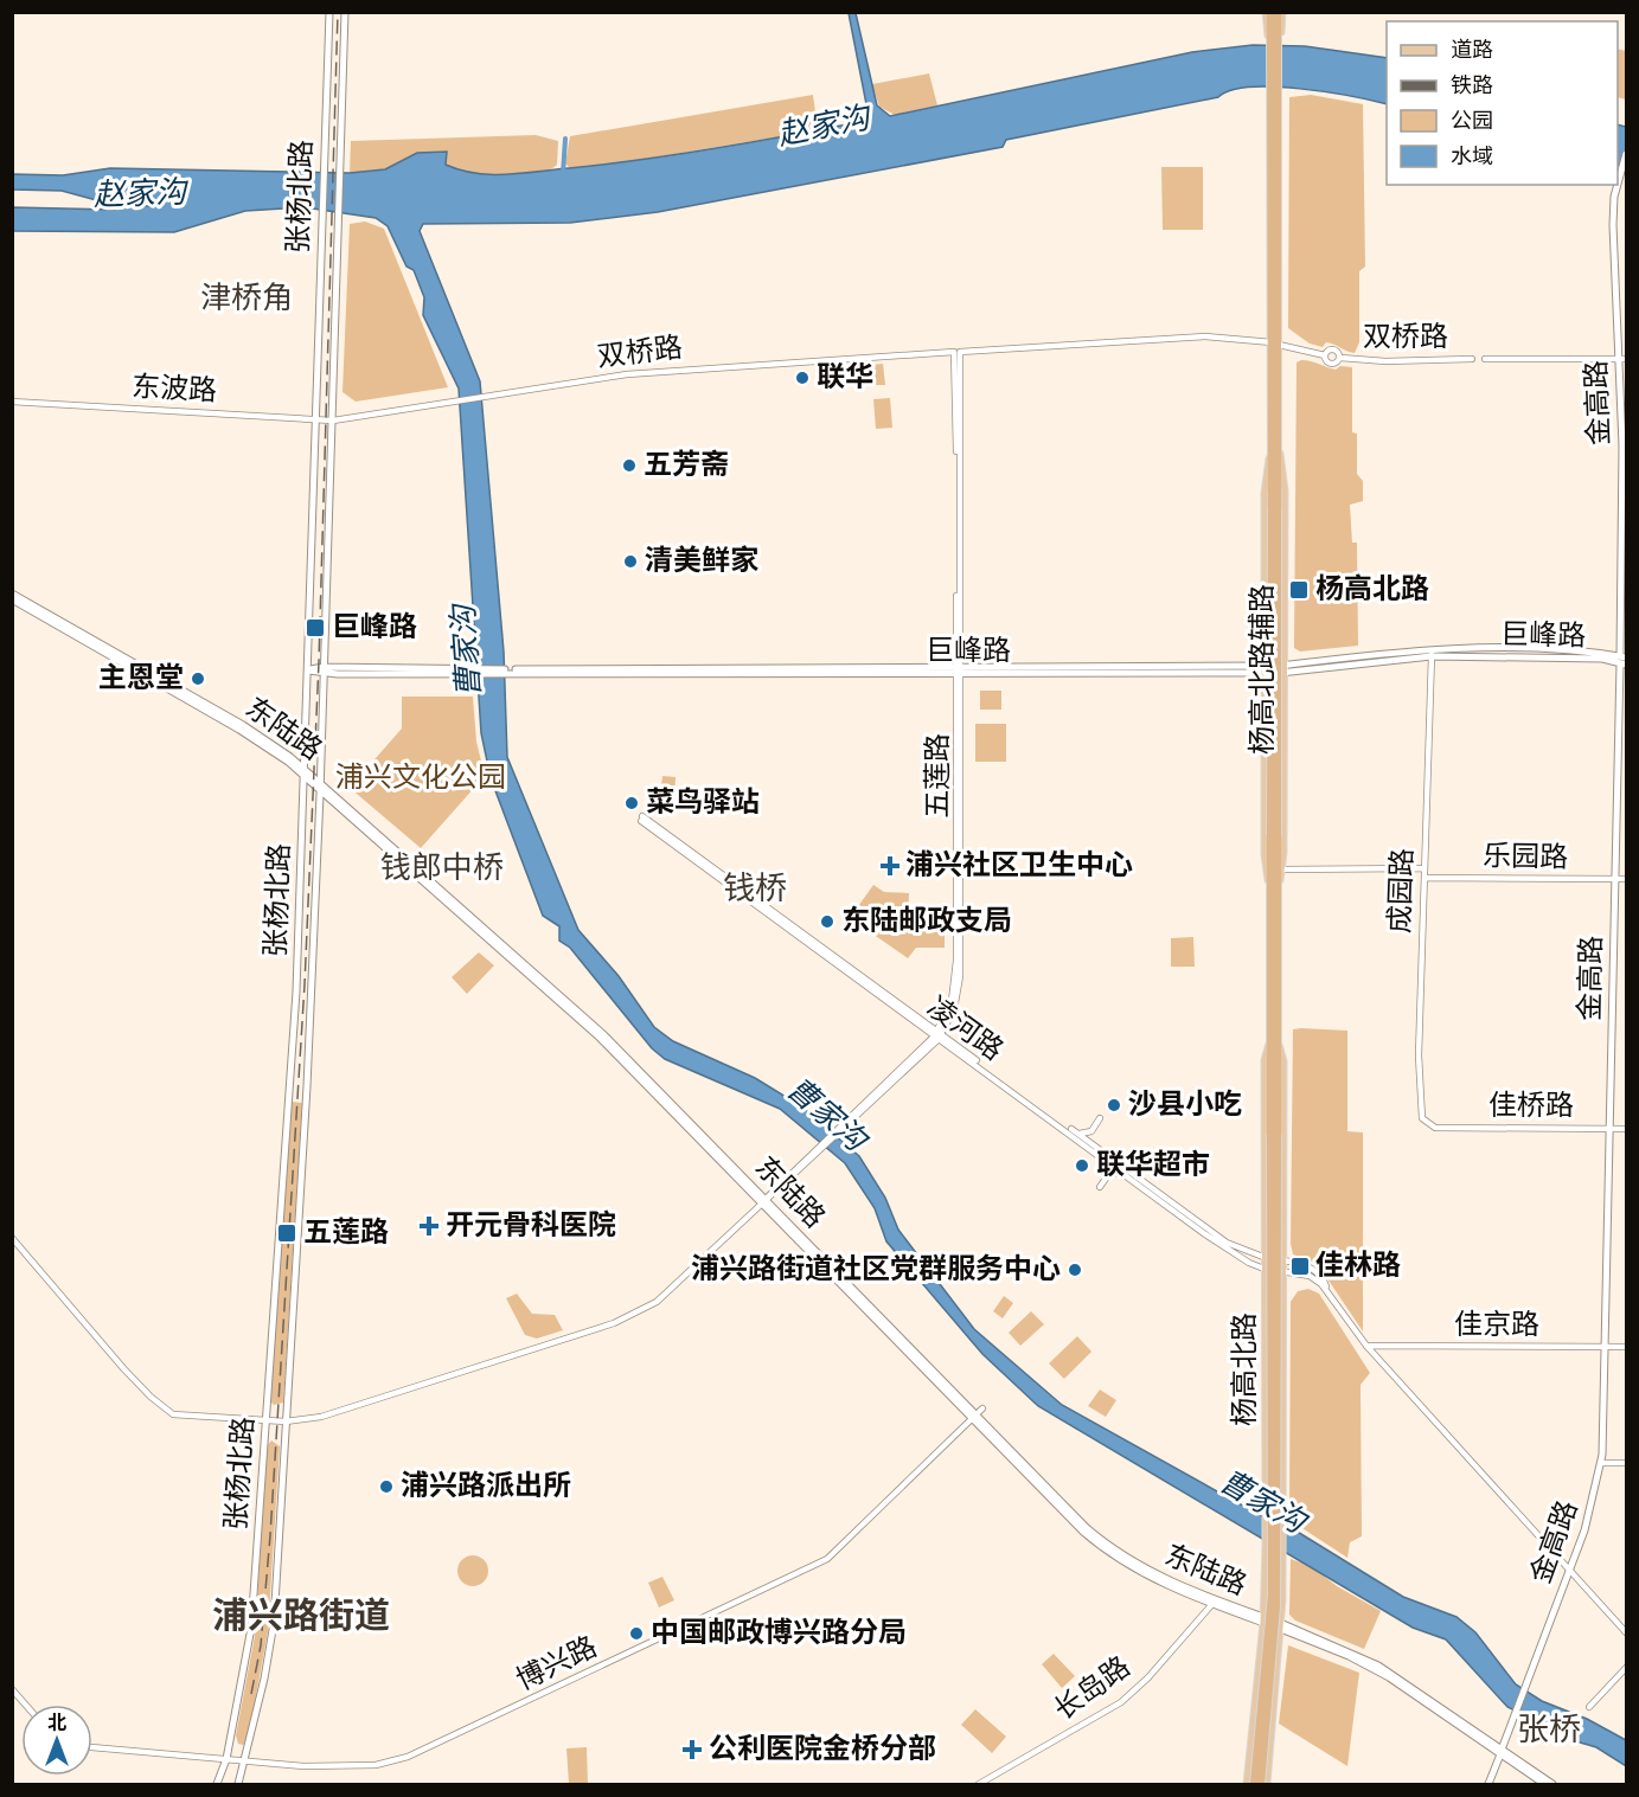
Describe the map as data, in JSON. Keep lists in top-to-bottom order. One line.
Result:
{"streets":{"highway":["杨高北路"],"main road":["张杨北路","金高路","巨峰路","杨高北路辅路","东陆路"],"street":["双桥路","东波路","五莲路","乐园路","成园路","凌河路","佳桥路","佳京路","博兴路","长岛路"]},"crossings":[["张杨北路","双桥路"],["张杨北路","东波路"],["张杨北路","巨峰路"],["张杨北路","东陆路"],["张杨北路","五莲路"],["张杨北路","博兴路"],["双桥路","东波路"],["双桥路","金高路"],["双桥路","五莲路"],["双桥路","杨高北路"],["金高路","巨峰路"],["金高路","东陆路"],["金高路","乐园路"],["金高路","佳桥路"],["金高路","佳京路"],["巨峰路","杨高北路辅路"],["巨峰路","五莲路"],["巨峰路","成园路"],["杨高北路辅路","杨高北路"],["东陆路","五莲路"],["东陆路","杨高北路"],["东陆路","博兴路"],["东陆路","长岛路"],["五莲路","凌河路"],["乐园路","成园路"],["成园路","佳桥路"],["凌河路","杨高北路"]],"districts":["津桥角","钱郎中桥","钱桥","浦兴路街道","张桥"],"water":["赵家沟","曹家沟"],"parks":["浦兴文化公园"],"places":{"other":["联华","五芳斋","清美鲜家","主恩堂","菜鸟驿站","东陆邮政支局","沙县小吃","联华超市","浦兴路街道社区党群服务中心","浦兴路派出所","中国邮政博兴路分局"],"transit":["杨高北路","巨峰路","五莲路","佳林路"],"health":["浦兴社区卫生中心","开元骨科医院","公利医院金桥分部"]},"legend":["道路","铁路","公园","水域"],"north":"top"}
